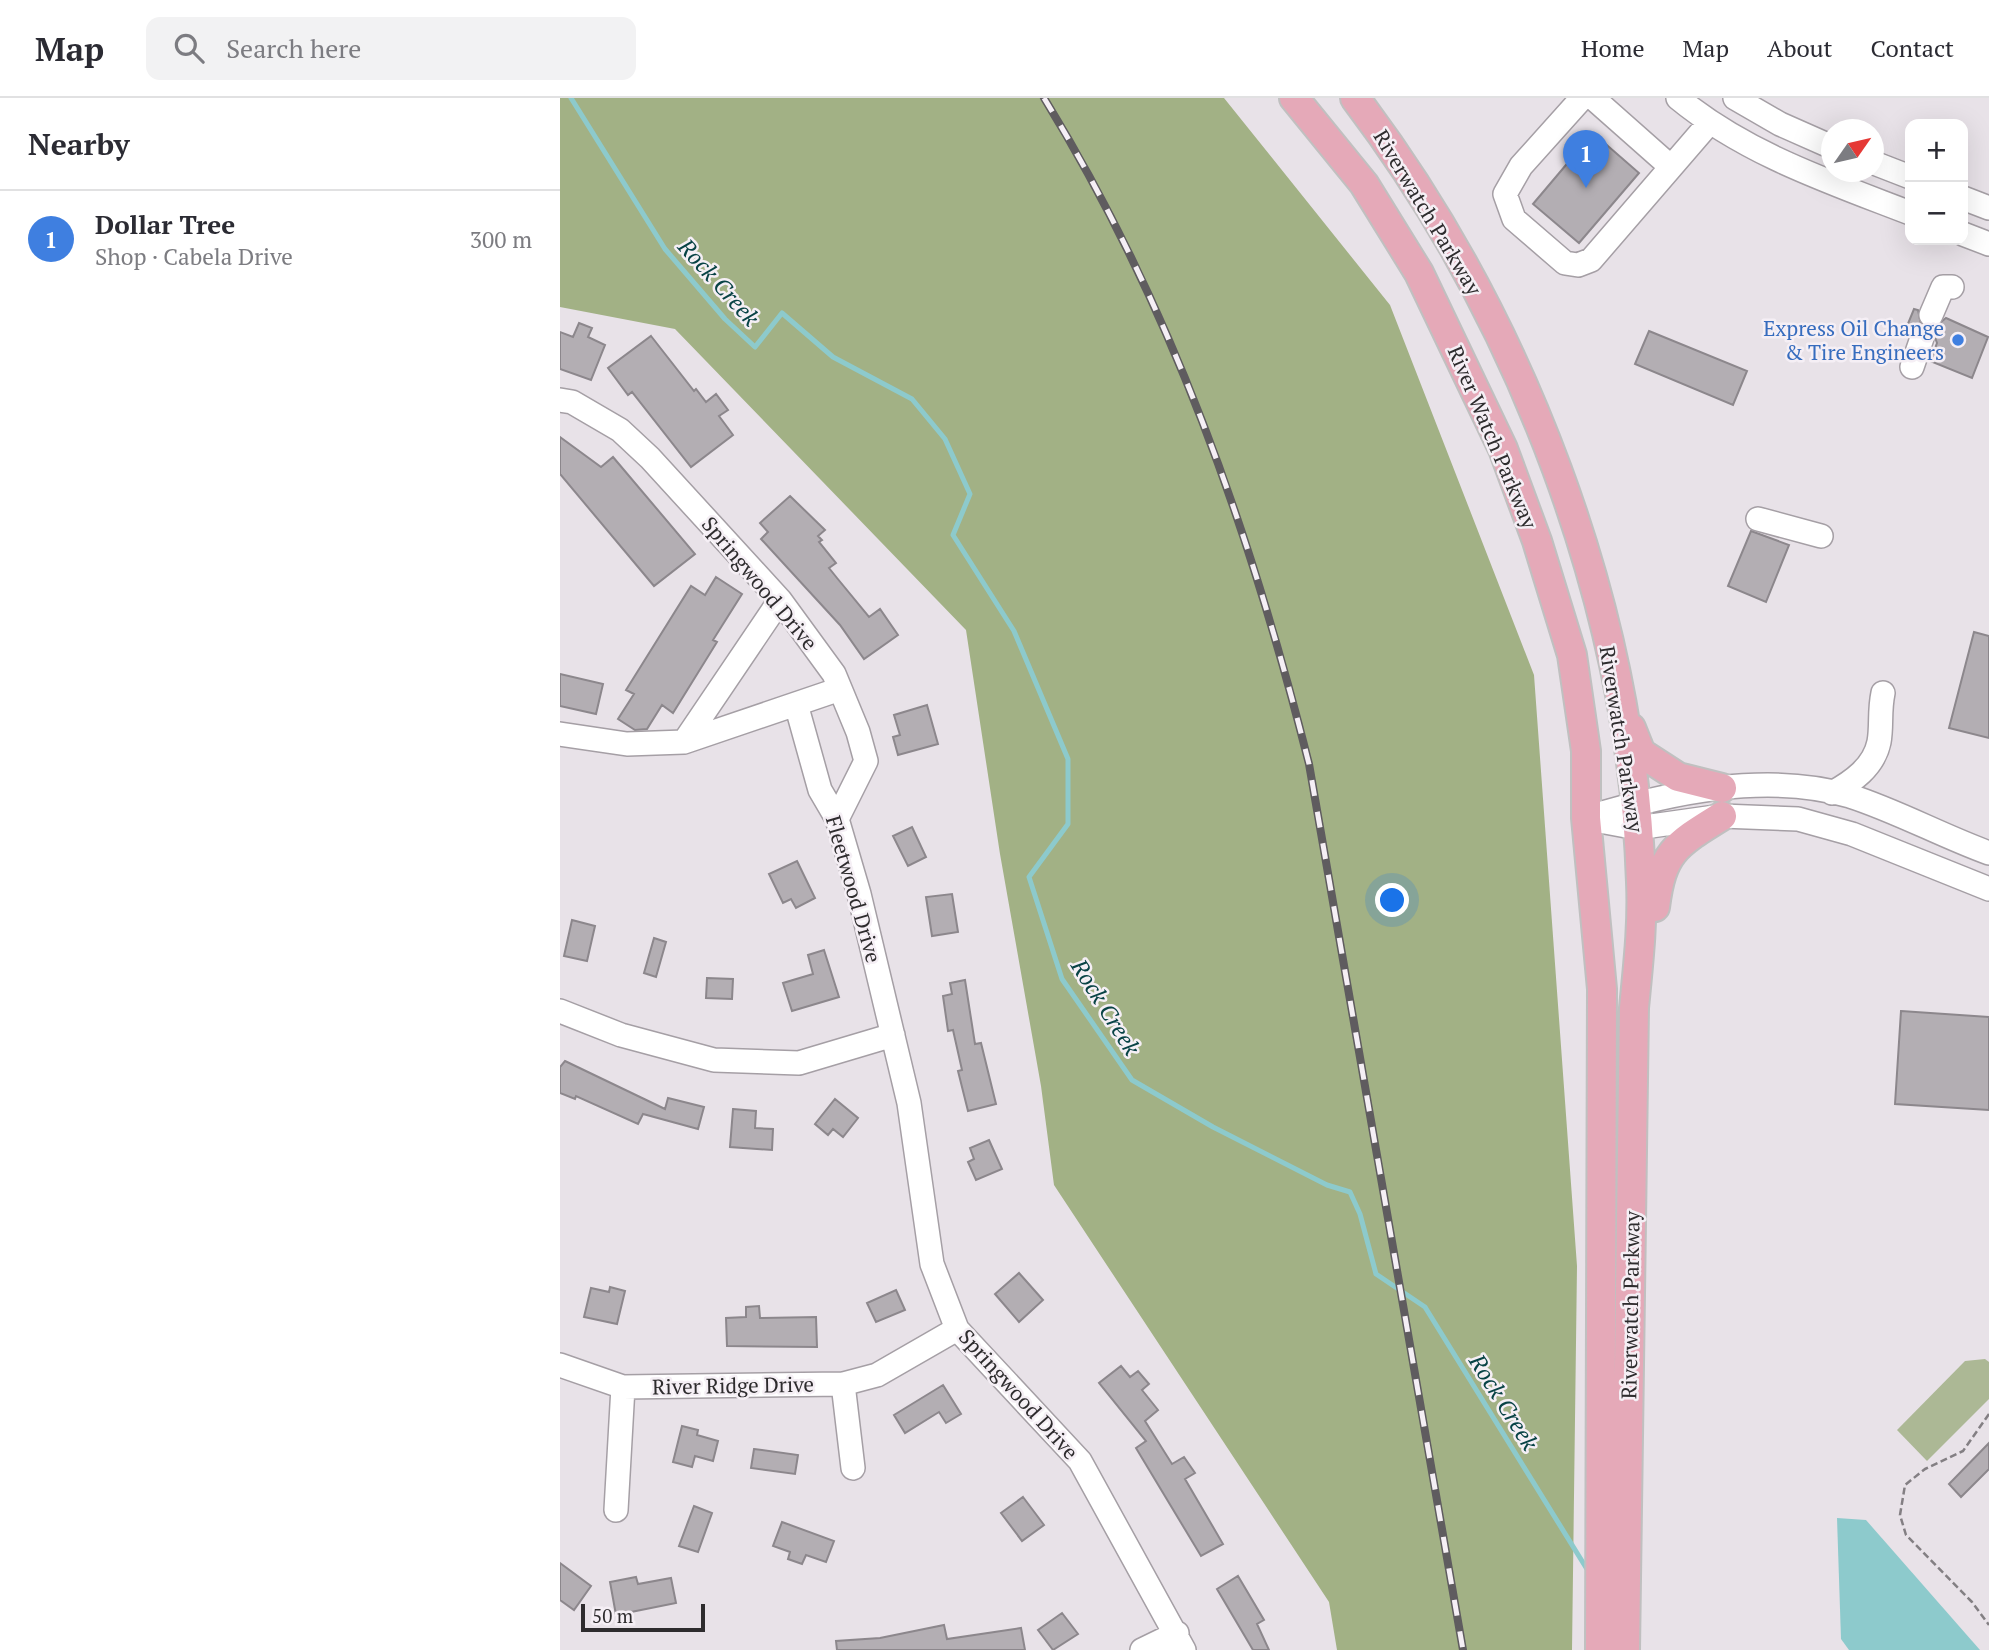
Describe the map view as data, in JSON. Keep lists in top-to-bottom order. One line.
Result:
{"streets":{"main road":["Riverwatch Parkway","River Watch Parkway"],"street":["Springwood Drive","Fleetwood Drive","River Ridge Drive"]},"crossings":[["Riverwatch Parkway","River Watch Parkway"],["Springwood Drive","Fleetwood Drive"],["Springwood Drive","River Ridge Drive"]],"water":["Rock Creek"],"places":["Express Oil Change & Tire Engineers"],"scale_bar":"50 m","north":"top right","page":{"header":"Map","search":"Search here","nav":["Home","Map","About","Contact"],"heading":"Nearby","map_buttons":["+","−"],"pins":"1","list":[{"mark":"1","name":"Dollar Tree","note":"Shop · Cabela Drive","value":"300 m"}],"scale":"50 m"}}
